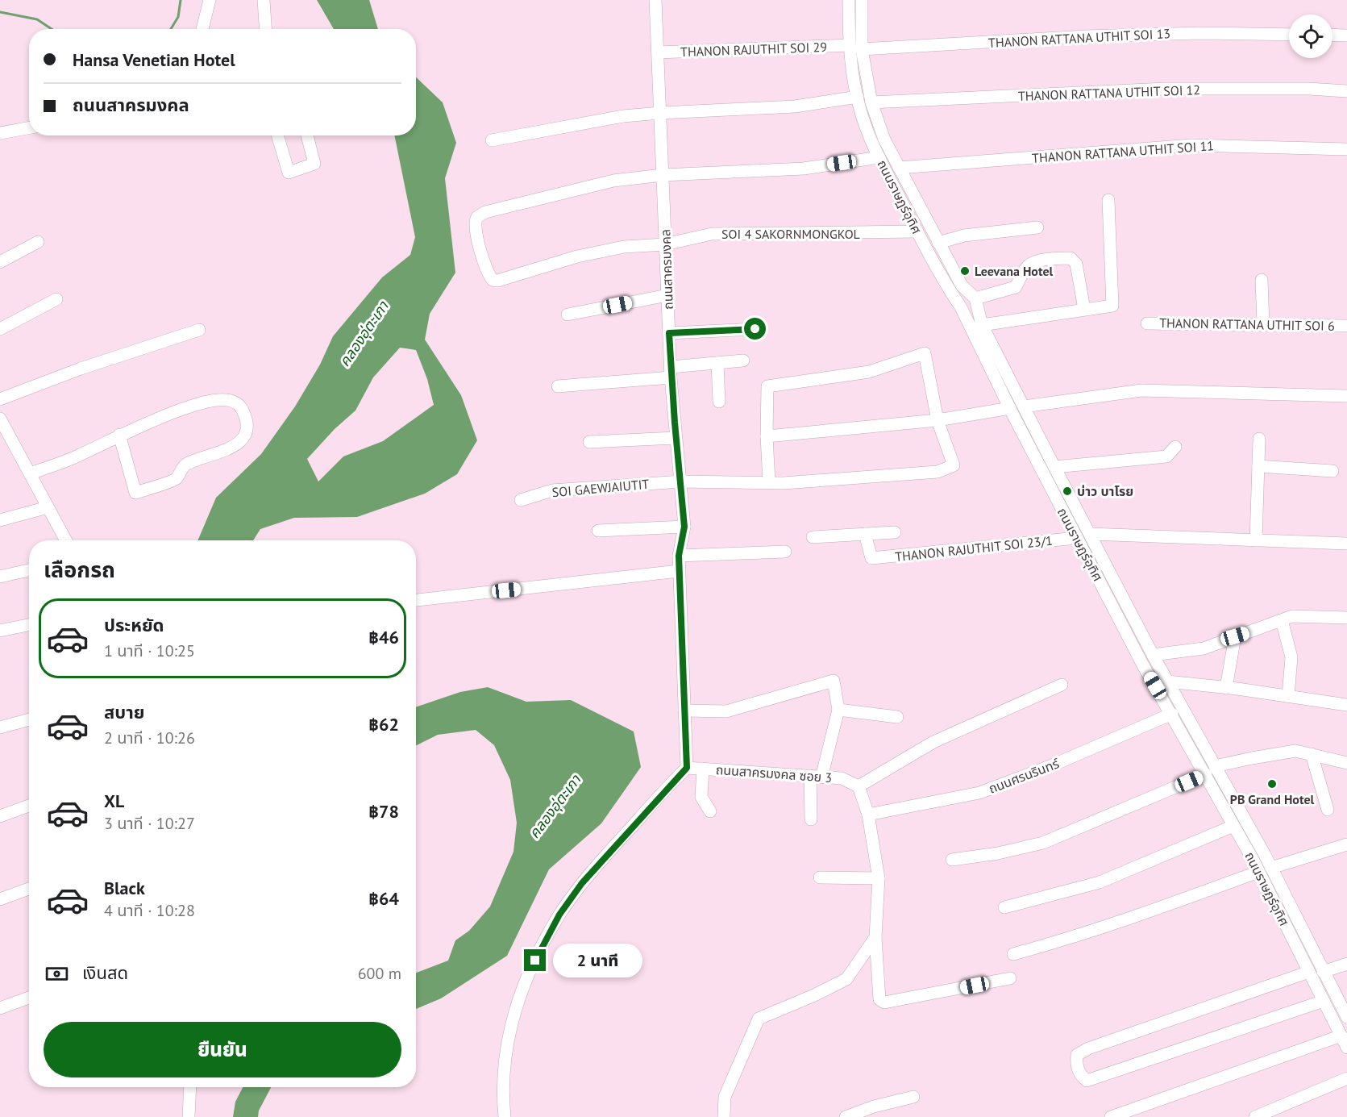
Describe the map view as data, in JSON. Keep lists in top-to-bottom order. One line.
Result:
{"streets":{"street":["THANON RATTANA UTHIT SOI 13","THANON RAJUTHIT SOI 29","THANON RATTANA UTHIT SOI 12","THANON RATTANA UTHIT SOI 11","ถนนราษฏร์อุทิศ","SOI 4 SAKORNMONGKOL","ถนนสาครมงคล","THANON RATTANA UTHIT SOI 6","SOI GAEWJAIUTIT","THANON RAJUTHIT SOI 23/1","ถนนสาครมงคล ซอย 3","ถนนศรนรินทร์"]},"crossings":[["THANON RATTANA UTHIT SOI 13","ถนนราษฏร์อุทิศ"],["THANON RAJUTHIT SOI 29","ถนนราษฏร์อุทิศ"],["THANON RAJUTHIT SOI 29","ถนนสาครมงคล"],["THANON RATTANA UTHIT SOI 12","ถนนราษฏร์อุทิศ"],["THANON RATTANA UTHIT SOI 11","ถนนราษฏร์อุทิศ"],["ถนนราษฏร์อุทิศ","SOI 4 SAKORNMONGKOL"],["ถนนราษฏร์อุทิศ","THANON RAJUTHIT SOI 23/1"],["ถนนราษฏร์อุทิศ","ถนนศรนรินทร์"],["SOI 4 SAKORNMONGKOL","ถนนสาครมงคล"],["ถนนสาครมงคล","SOI GAEWJAIUTIT"],["ถนนสาครมงคล","ถนนสาครมงคล ซอย 3"]],"water":["คลองอุ่ตะเภา"],"places":["Leevana Hotel","บ่าว บาโรย","PB Grand Hotel"],"page":{"banner":["Hansa Venetian Hotel","ถนนสาครมงคล"],"heading":"เลือกรถ","list":[{"name":"ประหยัด","note":"1 นาที · 10:25","value":"฿46"},{"name":"สบาย","note":"2 นาที · 10:26","value":"฿62"},{"name":"XL","note":"3 นาที · 10:27","value":"฿78"},{"name":"Black","note":"4 นาที · 10:28","value":"฿64"}],"bubble":"2 นาที","pay":["เงินสด","600 m"],"buttons":"ยืนยัน"}}
